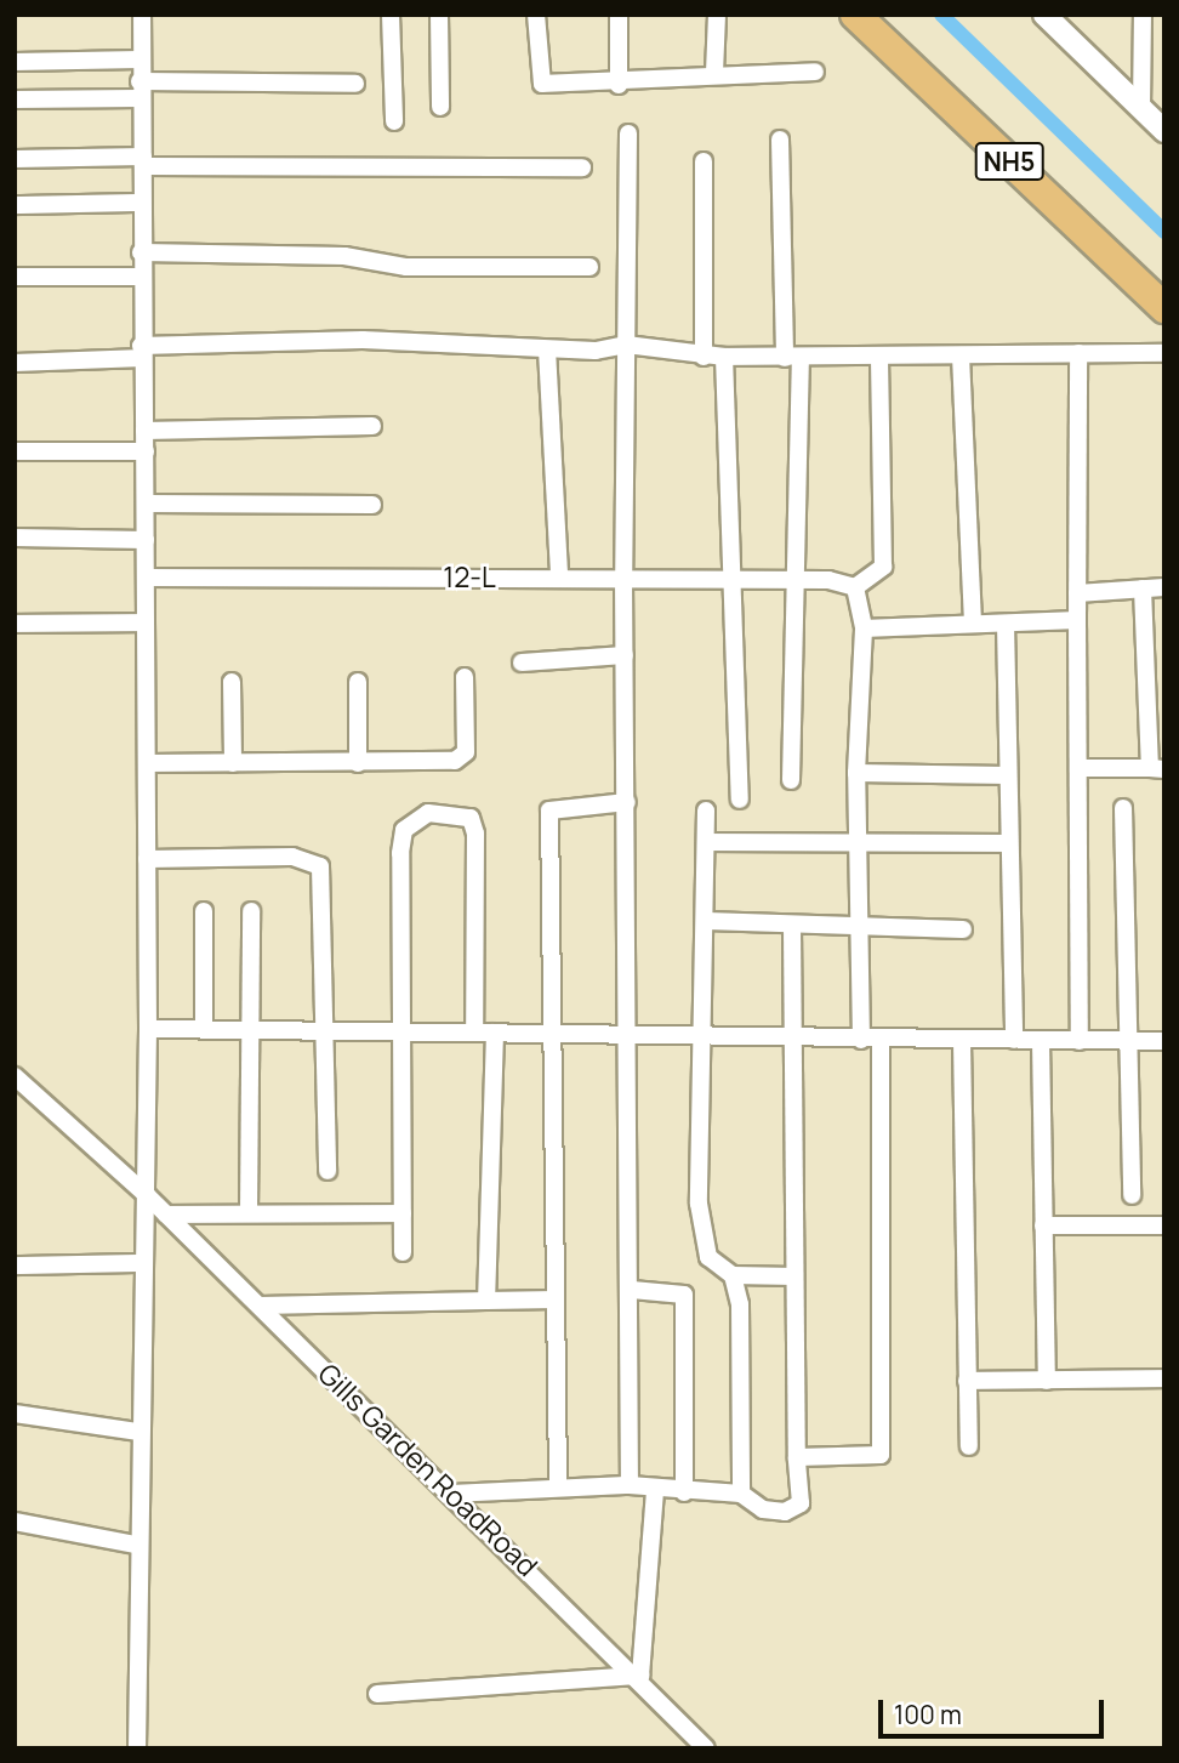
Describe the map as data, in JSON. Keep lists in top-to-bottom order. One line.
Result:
{"streets":{"highway":["NH5"],"street":["12-L","Gills Garden RoadRoad"]},"scale_bar":"100 m"}
